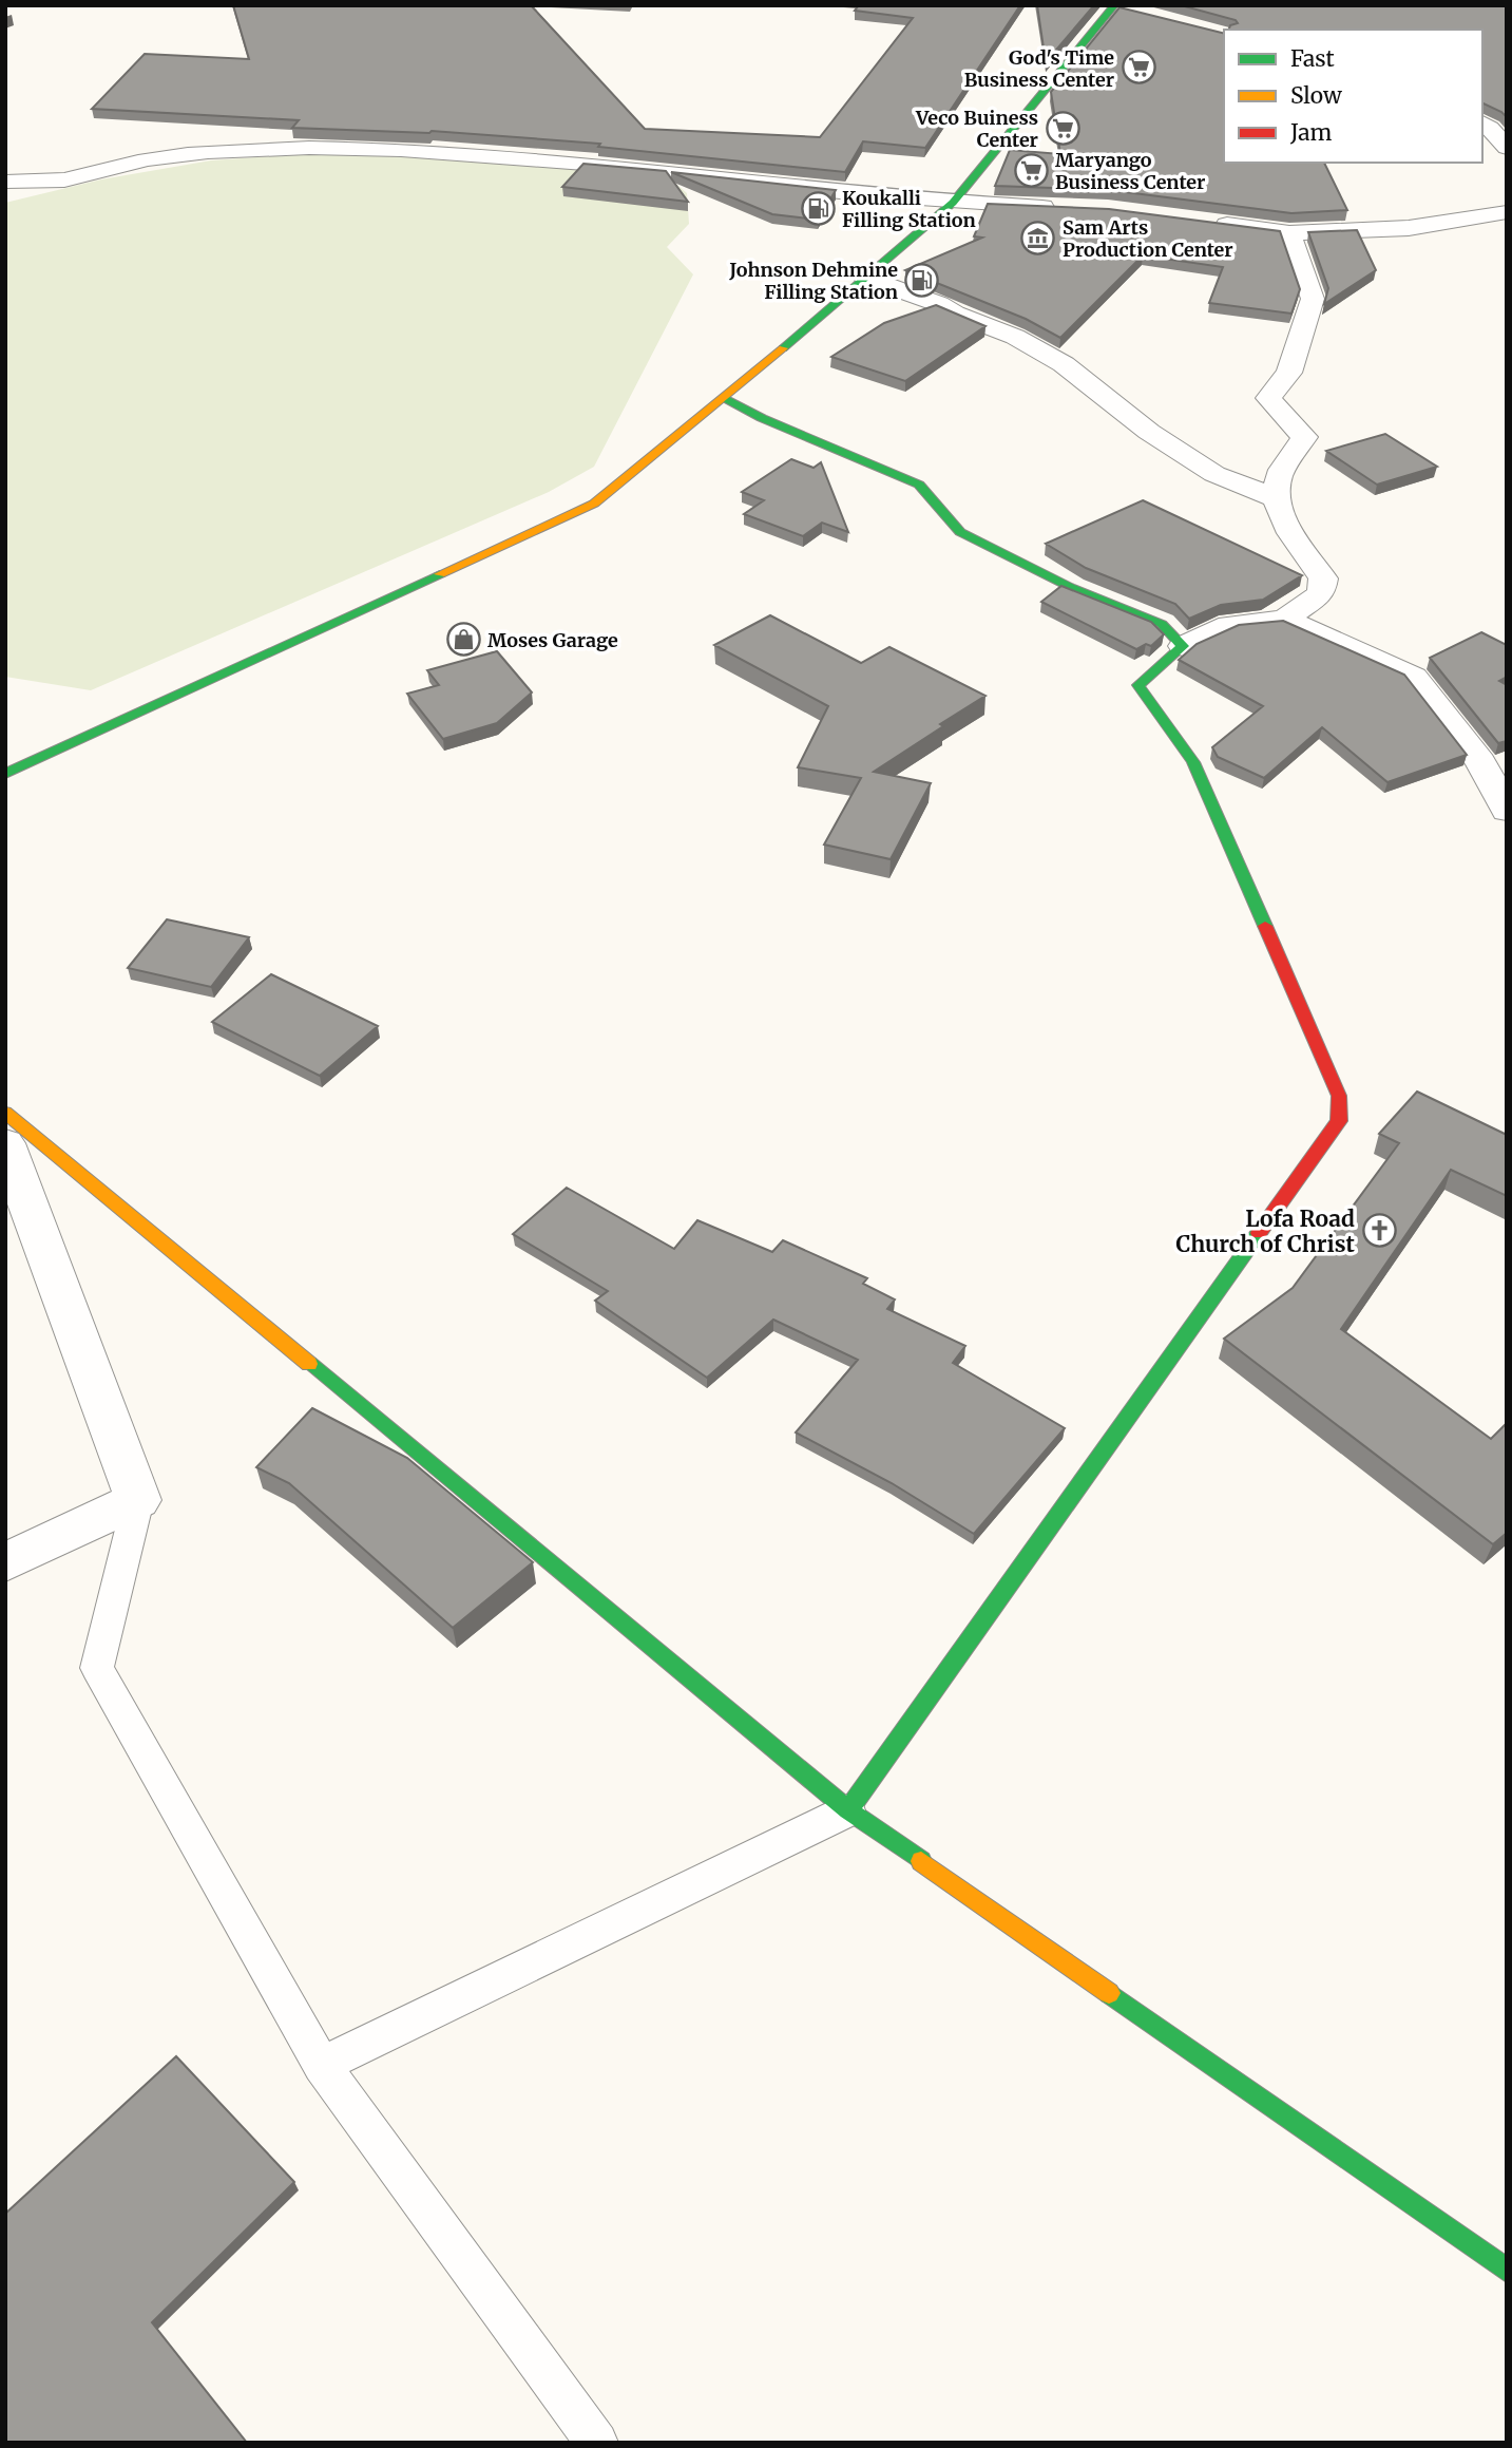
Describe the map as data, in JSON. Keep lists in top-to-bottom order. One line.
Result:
{"places":{"supermarket":["God's Time Business Center","Veco Buiness Center","Maryango Business Center"],"fuel station":["Koukalli Filling Station","Johnson Dehmine Filling Station"],"museum":["Sam Arts Production Center"],"shop":["Moses Garage"],"church":["Lofa Road Church of Christ"]},"legend":["Fast","Slow","Jam"]}
